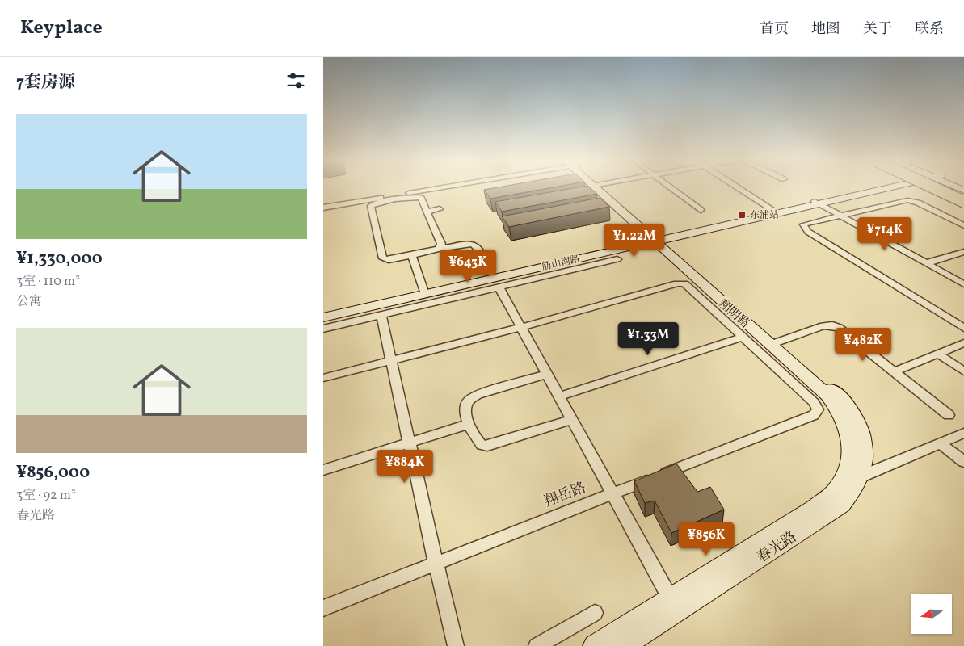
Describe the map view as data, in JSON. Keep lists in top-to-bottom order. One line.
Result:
{"streets":{"street":["舫山南路","翔明路","翔岳路","春光路"]},"crossings":[["舫山南路","翔明路"],["翔明路","春光路"]],"places":{"transit":["东浦站"]},"north":"left","page":{"header":"Keyplace","nav":["首页","地图","关于","联系"],"heading":"7套房源","list":[{"name":"¥1,330,000","note":"3室 · 110 m² · 公寓"},{"name":"¥856,000","note":"3室 · 92 m² · 春光路"}],"price":["¥714K","¥1.22M","¥643K","¥1.33M","¥482K","¥884K","¥856K"]}}
